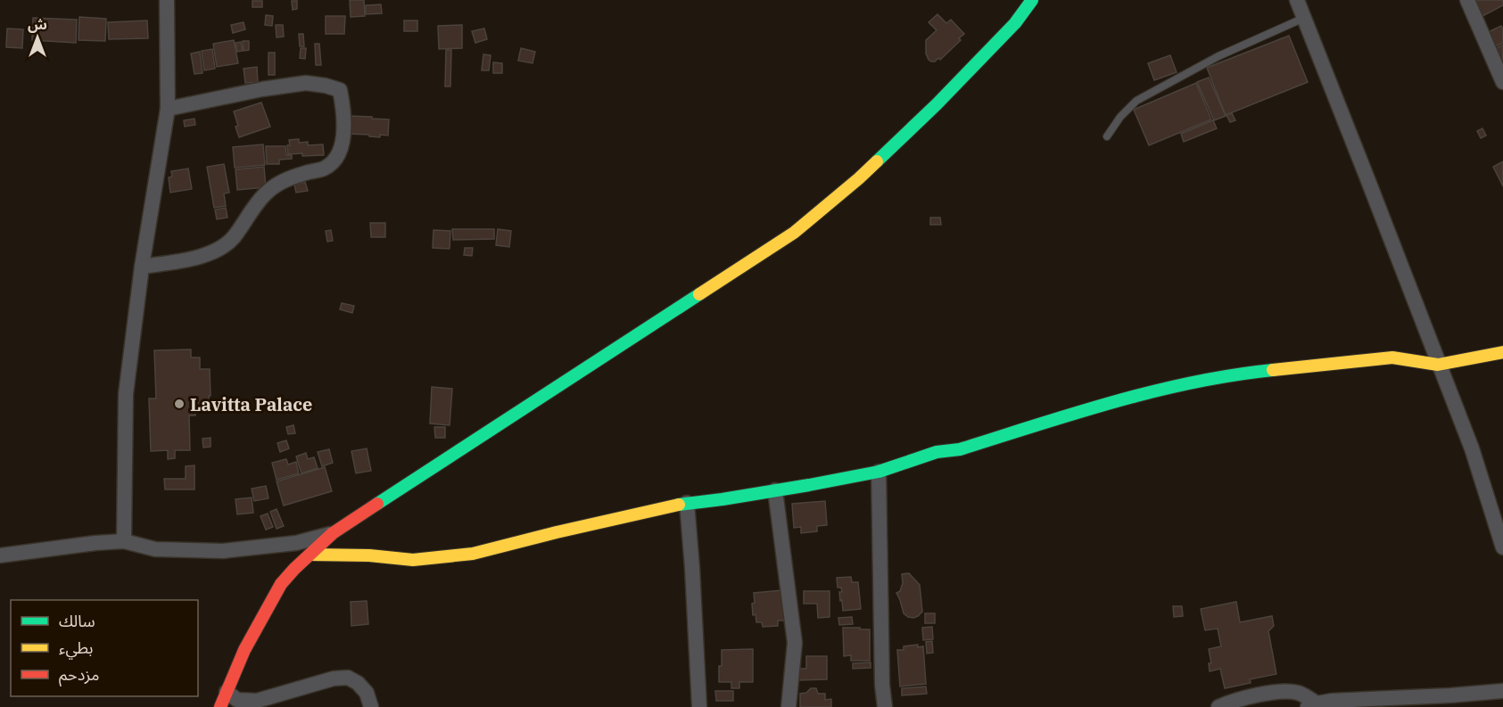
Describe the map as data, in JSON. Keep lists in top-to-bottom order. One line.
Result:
{"places":["Lavitta Palace"],"legend":["سالك","بطيء","مزدحم"],"north":"top"}
